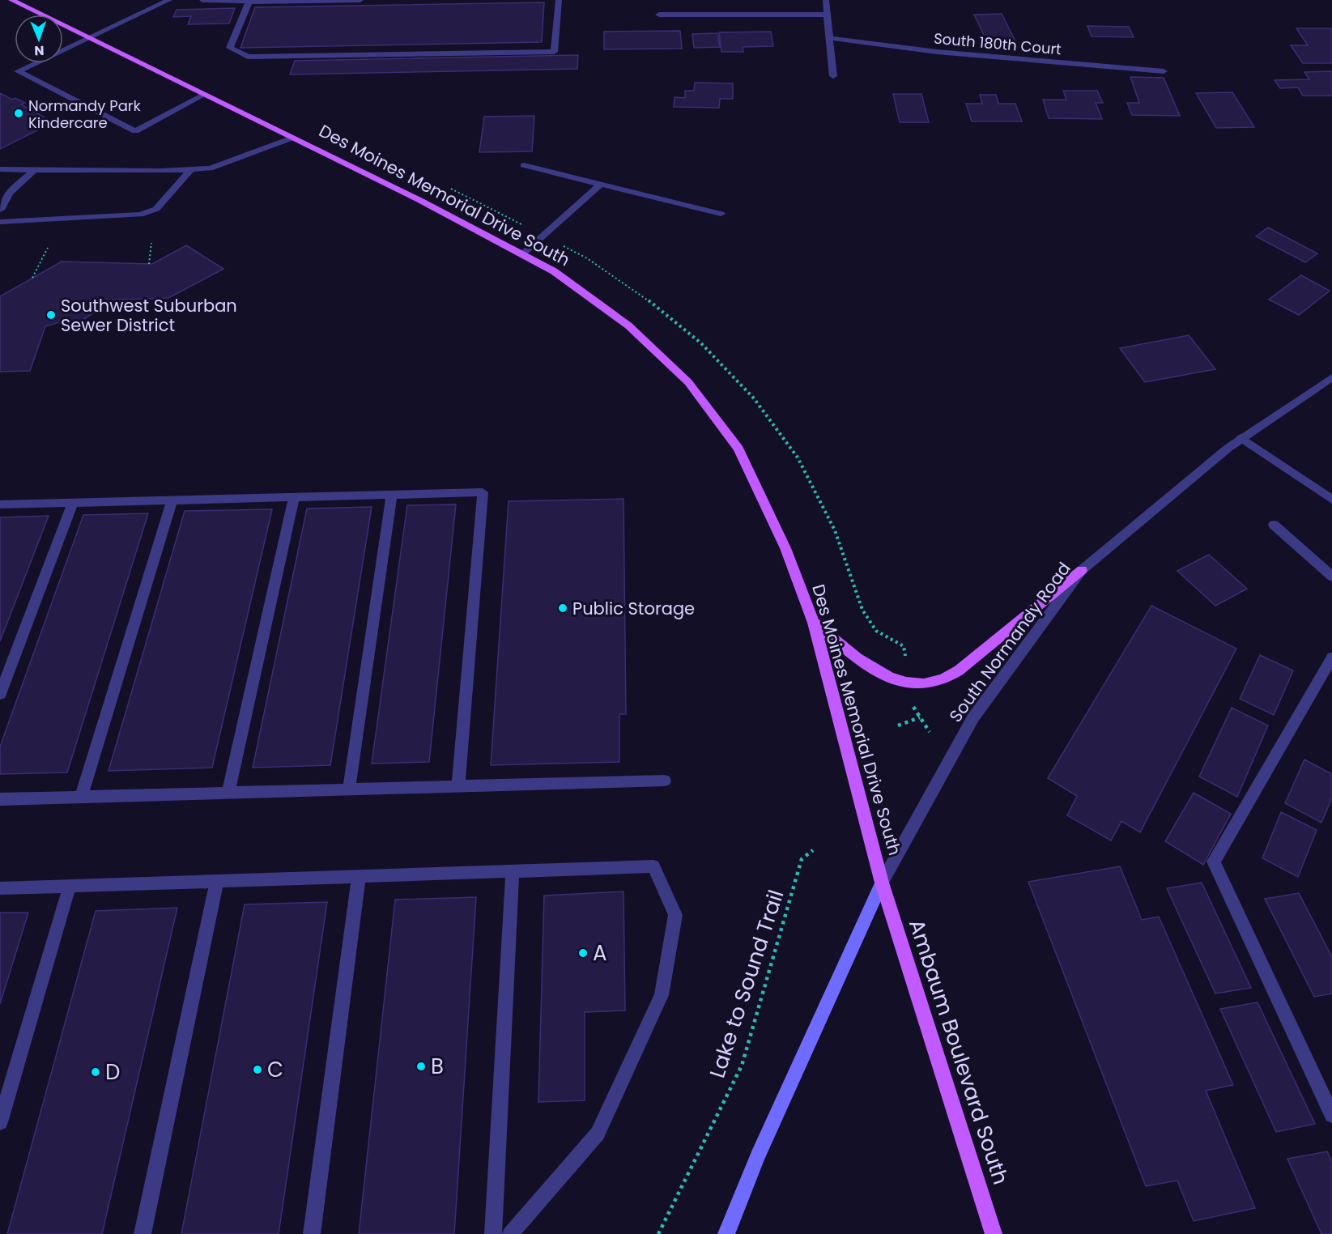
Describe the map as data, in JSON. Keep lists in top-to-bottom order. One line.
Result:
{"streets":{"main road":["Des Moines Memorial Drive South","Ambaum Boulevard South"],"street":["South 180th Court","South Normandy Road"],"path":["Lake to Sound Trail"]},"crossings":[["Des Moines Memorial Drive South","South Normandy Road"],["Des Moines Memorial Drive South","Ambaum Boulevard South"],["South Normandy Road","Ambaum Boulevard South"]],"places":["Normandy Park Kindercare","Southwest Suburban Sewer District","Public Storage","A","B","C","D"],"north":"bottom"}
